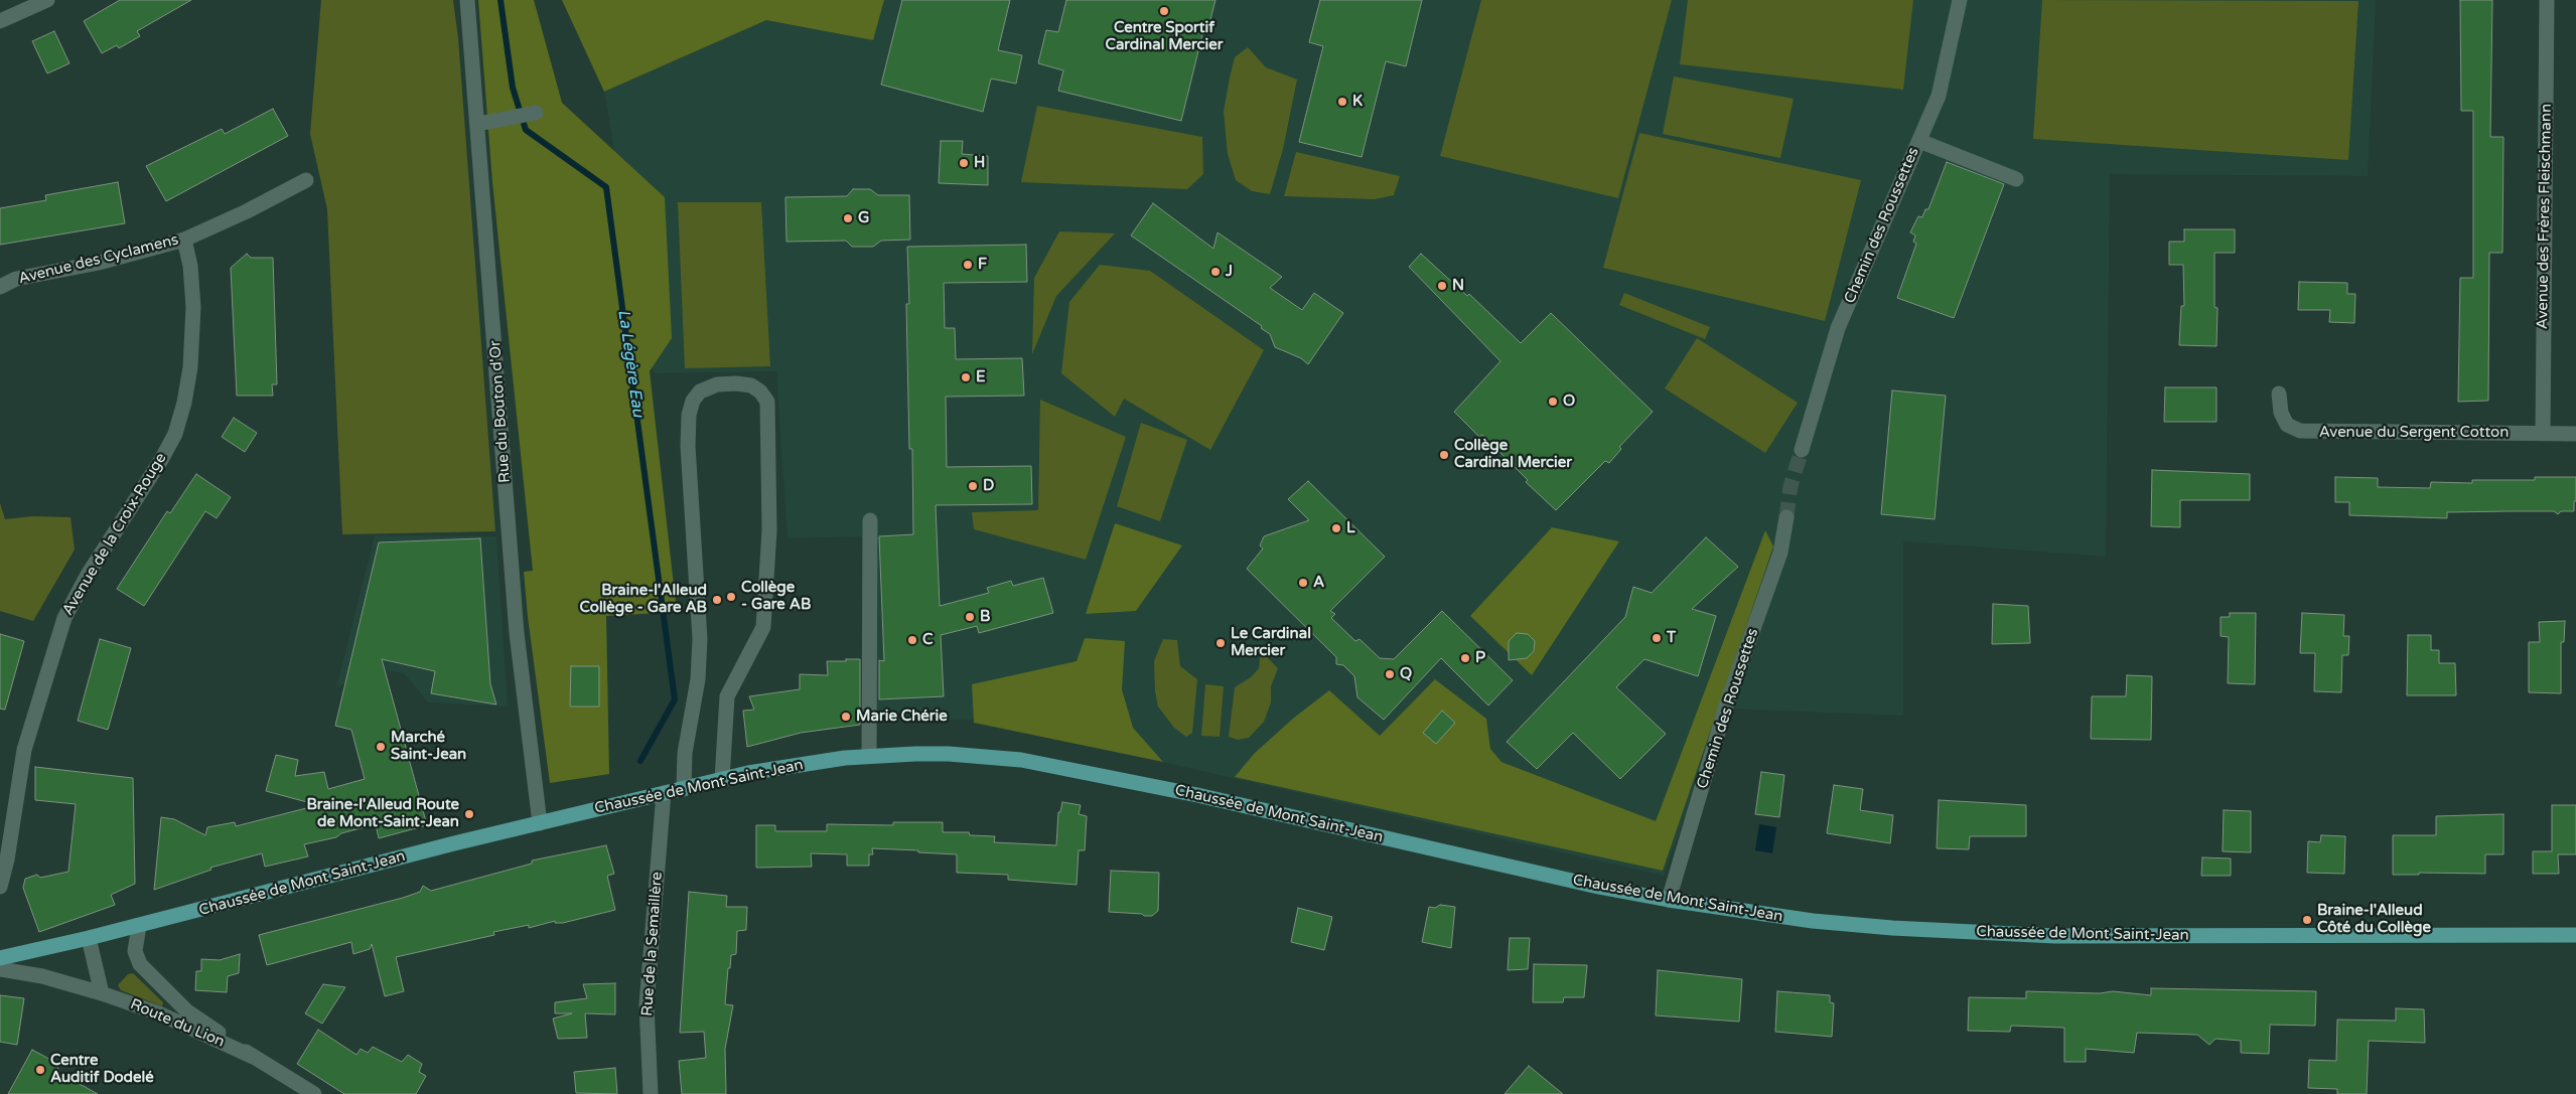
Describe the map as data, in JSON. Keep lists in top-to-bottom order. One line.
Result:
{"streets":{"main road":["Chaussée de Mont Saint-Jean"],"street":["Avenue des Frères Fleischmann","Chemin des Roussettes","Avenue des Cyclamens","Rue du Bouton d'Or","Avenue du Sergent Cotton","Avenue de la Croix-Rouge","Rue de la Semaillère","Route du Lion"]},"crossings":[["Avenue des Frères Fleischmann","Avenue du Sergent Cotton"],["Chemin des Roussettes","Chaussée de Mont Saint-Jean"],["Avenue des Cyclamens","Avenue de la Croix-Rouge"],["Rue du Bouton d'Or","Chaussée de Mont Saint-Jean"],["Chaussée de Mont Saint-Jean","Rue de la Semaillère"],["Chaussée de Mont Saint-Jean","Route du Lion"]],"water":["La Légère Eau"],"places":["Centre Sportif Cardinal Mercier","K","H","G","F","J","N","E","O","Collège Cardinal Mercier","D","L","A","Collège - Gare AB","Braine-l'Alleud Collège - Gare AB","B","T","C","Le Cardinal Mercier","P","Q","Marie Chérie","Marché Saint-Jean","Braine-l'Alleud Route de Mont-Saint-Jean","Braine-l'Alleud Côté du Collège","Centre Auditif Dodelé"]}
